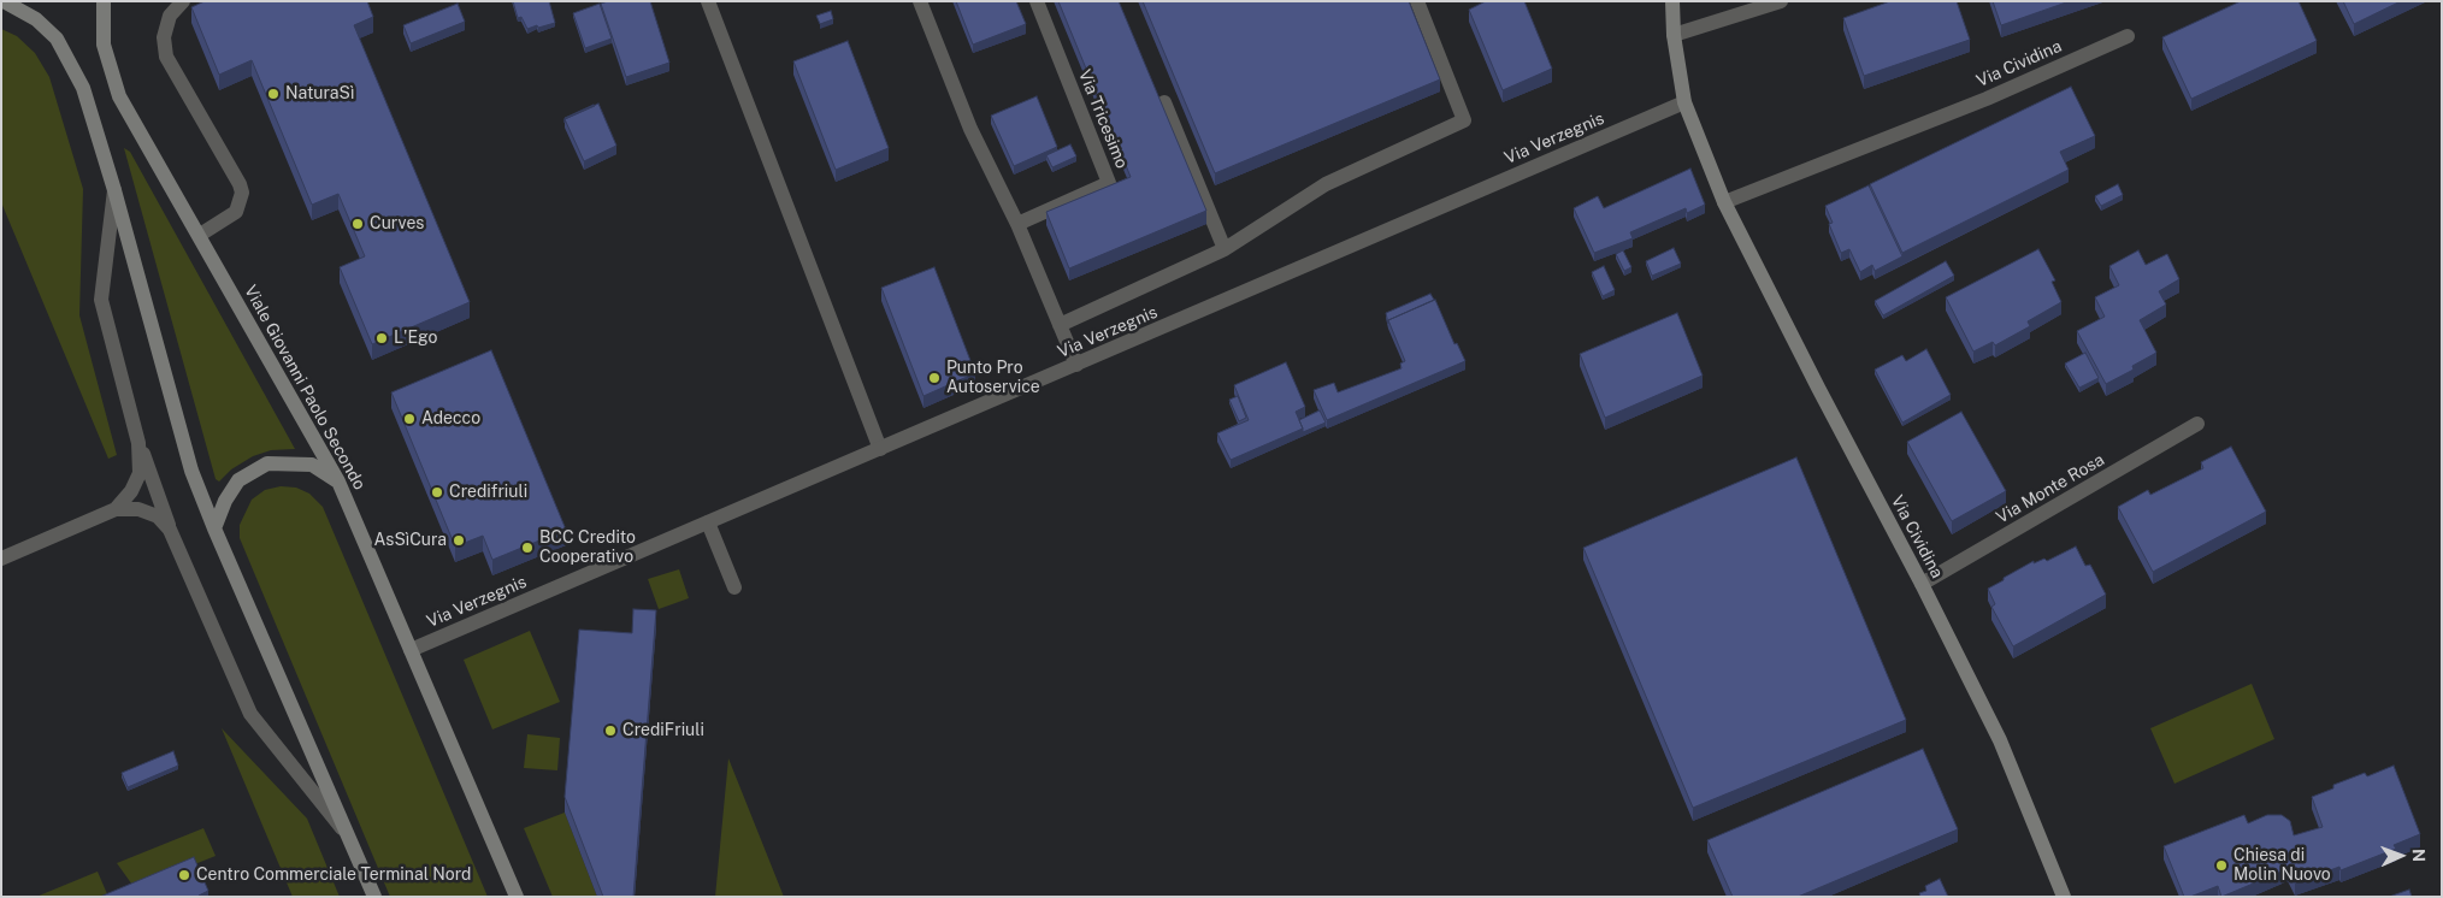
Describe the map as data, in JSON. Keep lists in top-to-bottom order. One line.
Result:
{"streets":{"main road":["Via Cividina","Viale Giovanni Paolo Secondo"],"street":["Via Tricesimo","Via Verzegnis","Via Monte Rosa"]},"crossings":[["Via Cividina","Via Verzegnis"],["Via Cividina","Via Monte Rosa"],["Via Verzegnis","Viale Giovanni Paolo Secondo"]],"places":["NaturaSì","Curves","L'Ego","Punto Pro Autoservice","Adecco","Credifriuli","AsSìCura","BCC Credito Cooperativo","CrediFriuli","Chiesa di Molin Nuovo","Centro Commerciale Terminal Nord"],"north":"right"}
